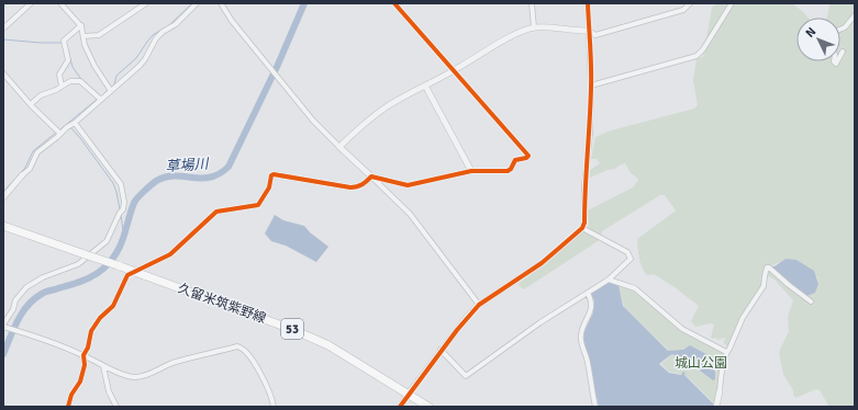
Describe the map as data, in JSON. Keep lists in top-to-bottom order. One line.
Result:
{"streets":{"main road":["久留米筑紫野線","53"]},"water":["草場川"],"parks":["城山公園"],"north":"top left"}
